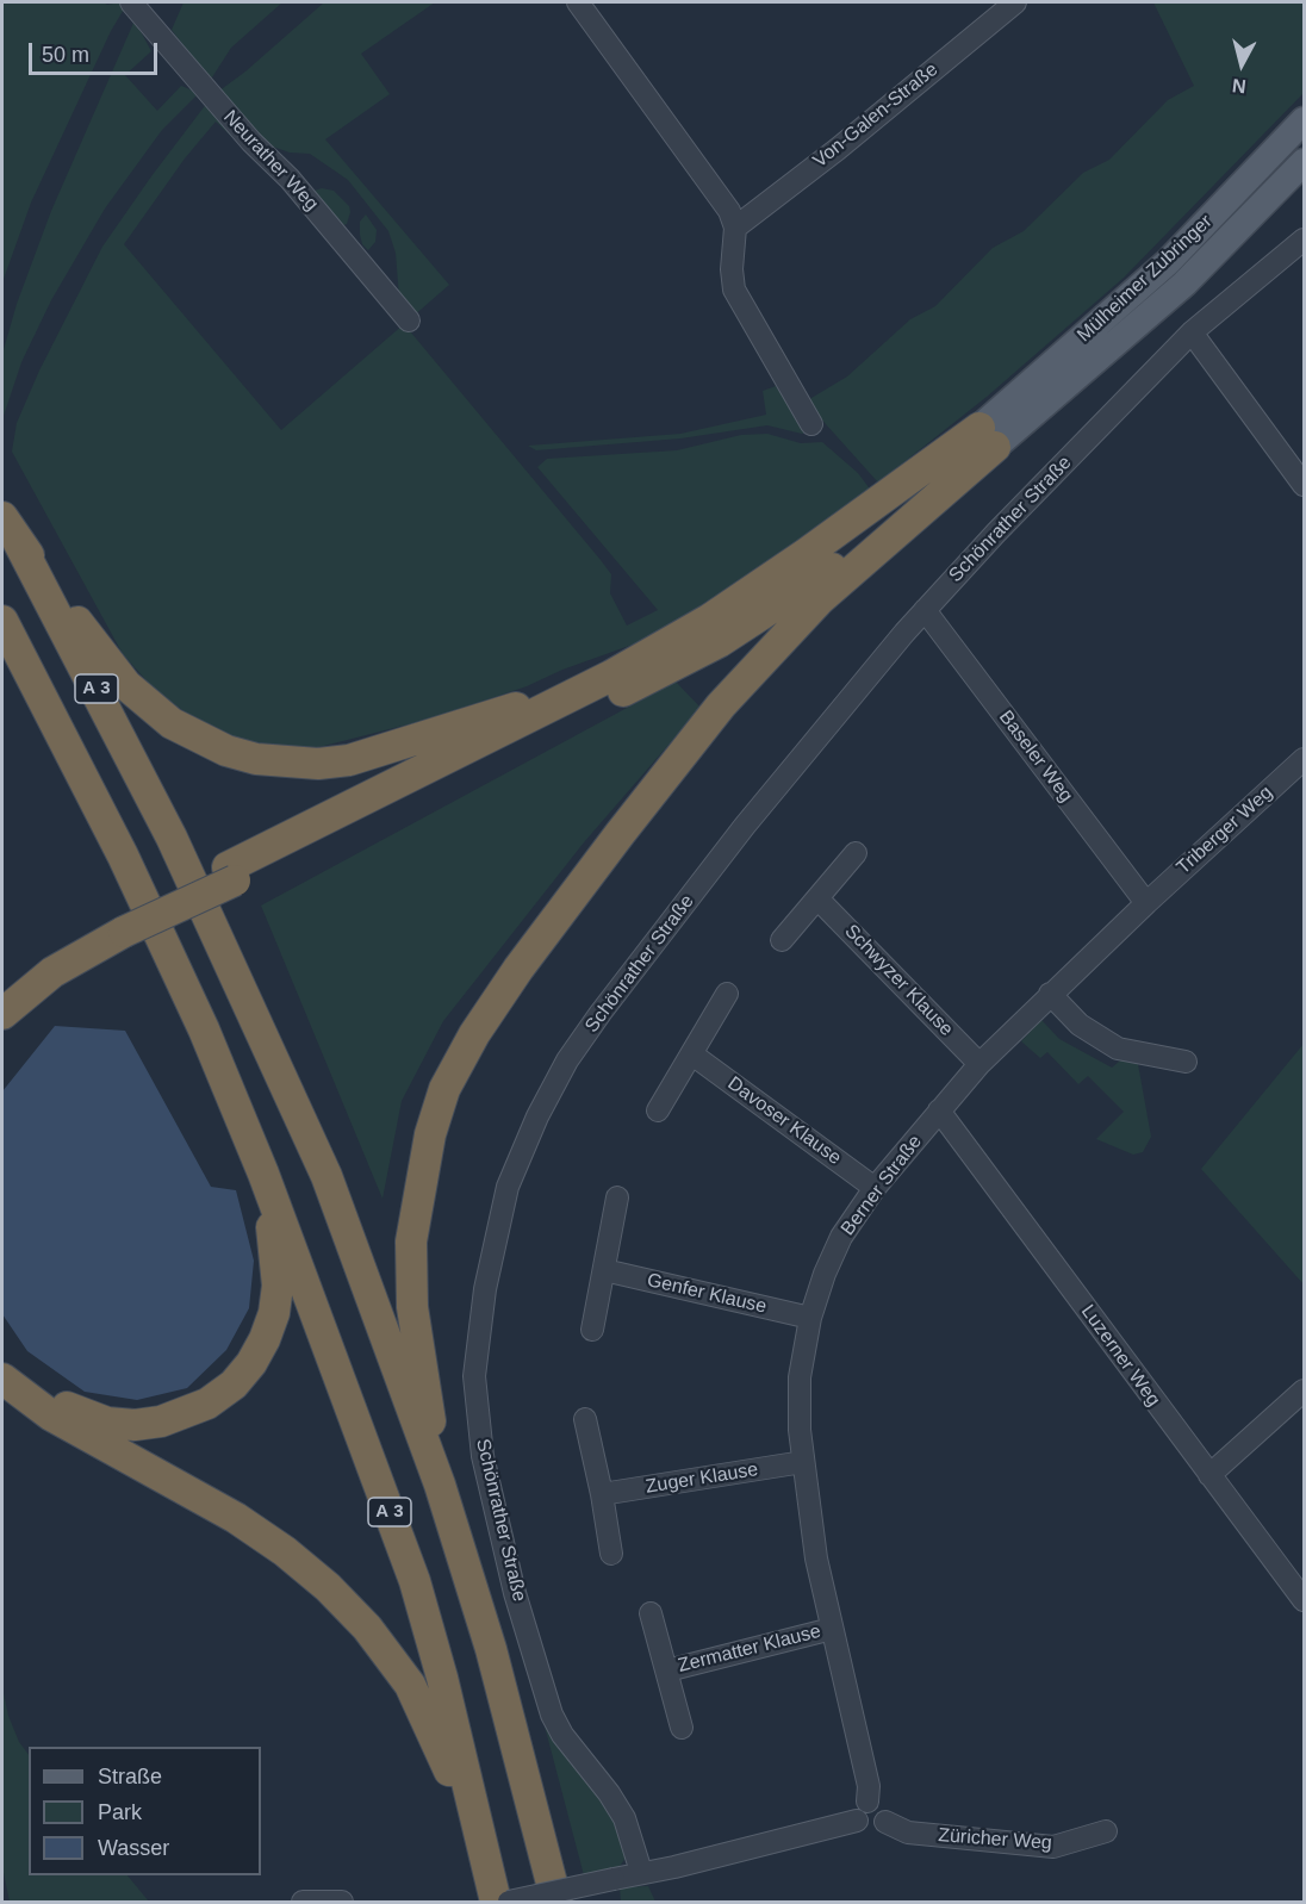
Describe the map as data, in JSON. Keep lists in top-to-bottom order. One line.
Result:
{"streets":{"highway":["A 3"],"main road":["Mülheimer Zubringer"],"street":["Von-Galen-Straße","Neurather Weg","Schönrather Straße","Baseler Weg","Triberger Weg","Schwyzer Klause","Davoser Klause","Berner Straße","Genfer Klause","Luzerner Weg","Zuger Klause","Zermatter Klause","Züricher Weg"]},"crossings":[["Schönrather Straße","Baseler Weg"],["Baseler Weg","Triberger Weg"],["Baseler Weg","Berner Straße"],["Triberger Weg","Berner Straße"],["Schwyzer Klause","Berner Straße"],["Davoser Klause","Berner Straße"],["Berner Straße","Genfer Klause"],["Berner Straße","Luzerner Weg"],["Berner Straße","Zuger Klause"],["Berner Straße","Zermatter Klause"],["Berner Straße","Züricher Weg"]],"legend":["Straße","Park","Wasser"],"scale_bar":"50 m","north":"bottom"}
